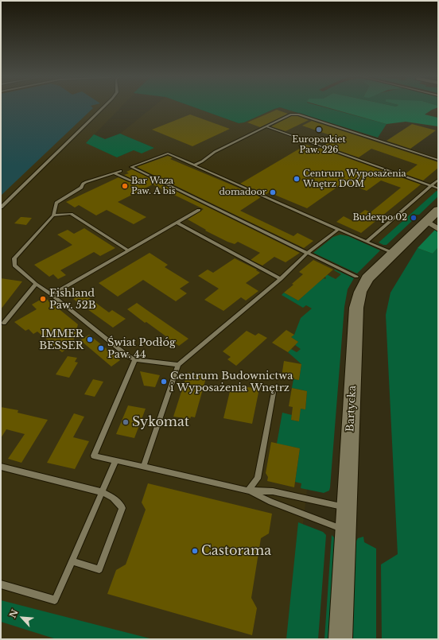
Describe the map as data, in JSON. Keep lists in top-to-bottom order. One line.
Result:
{"streets":{"street":["Bartycka"]},"places":["Europarkiet Paw. 226","Centrum Wyposażenia Wnętrz DOM","Bar Waza Paw. A bis","domadoor","Budexpo 02","Fishland Paw. 52B","IMMER BESSER","Świat Podłóg Paw. 44","Centrum Budownictwa i Wyposażenia Wnętrz","Sykomat","Castorama"],"north":"top left"}
